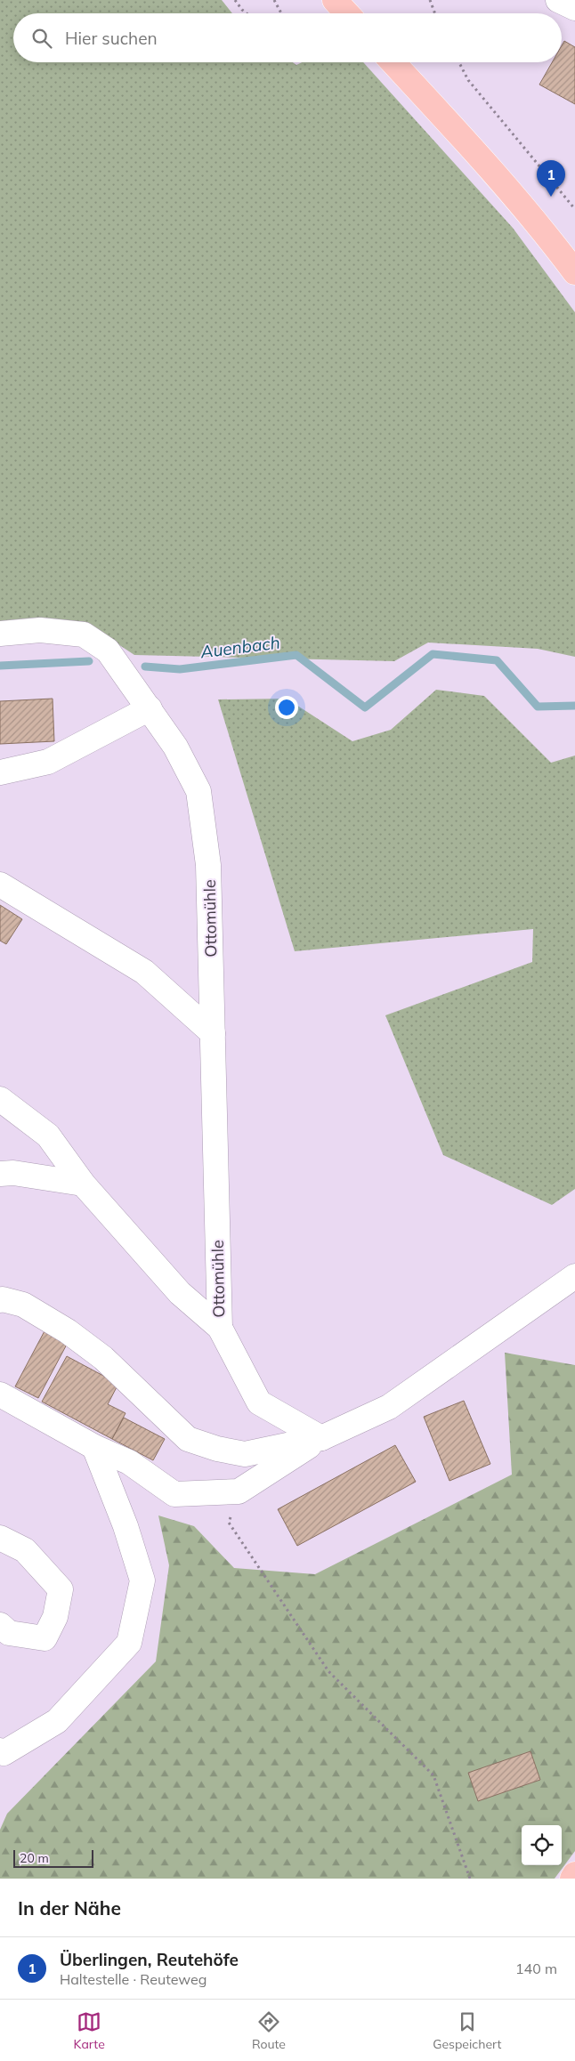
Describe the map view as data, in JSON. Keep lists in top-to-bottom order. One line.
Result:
{"streets":{"street":["Ottomühle"]},"water":["Auenbach"],"scale_bar":"20 m","page":{"search":"Hier suchen","pins":"1","scale":"20 m","heading":"In der Nähe","list":[{"mark":"1","name":"Überlingen, Reutehöfe","note":"Haltestelle · Reuteweg","value":"140 m"}],"nav":["Karte","Route","Gespeichert"]}}
